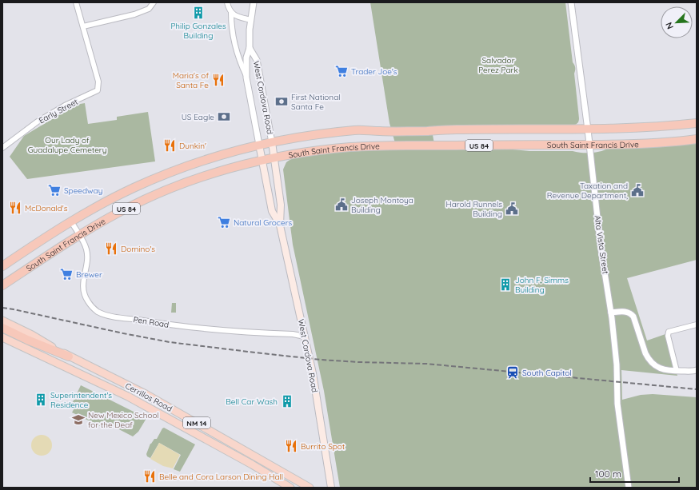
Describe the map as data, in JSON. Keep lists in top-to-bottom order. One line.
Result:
{"streets":{"highway":["South Saint Francis Drive","US 84"],"main road":["West Cordova Road","Cerrillos Road","NM 14"],"street":["Early Street","Alta Vista Street","Pen Road"]},"crossings":[["West Cordova Road","South Saint Francis Drive"],["West Cordova Road","Pen Road"],["South Saint Francis Drive","Alta Vista Street"],["South Saint Francis Drive","Pen Road"]],"parks":["Salvador Perez Park","Our Lady of Guadalupe Cemetery"],"places":{"building":["Philip Gonzales Building","John F. Simms Building","Superintendent's Residence","Bell Car Wash"],"supermarket":["Trader Joe's","Speedway","Natural Grocers","Brewer"],"restaurant":["Maria's of Santa Fe","Dunkin'","McDonald's","Domino's","Burrito Spot","Belle and Cora Larson Dining Hall"],"bank":["First National Santa Fe","US Eagle"],"public building":["Taxation and Revenue Department,","Joseph Montoya Building","Harold Runnels Building"],"station":["South Capitol"],"school or university":["New Mexico School for the Deaf"]},"scale_bar":"100 m","north":"bottom left"}
